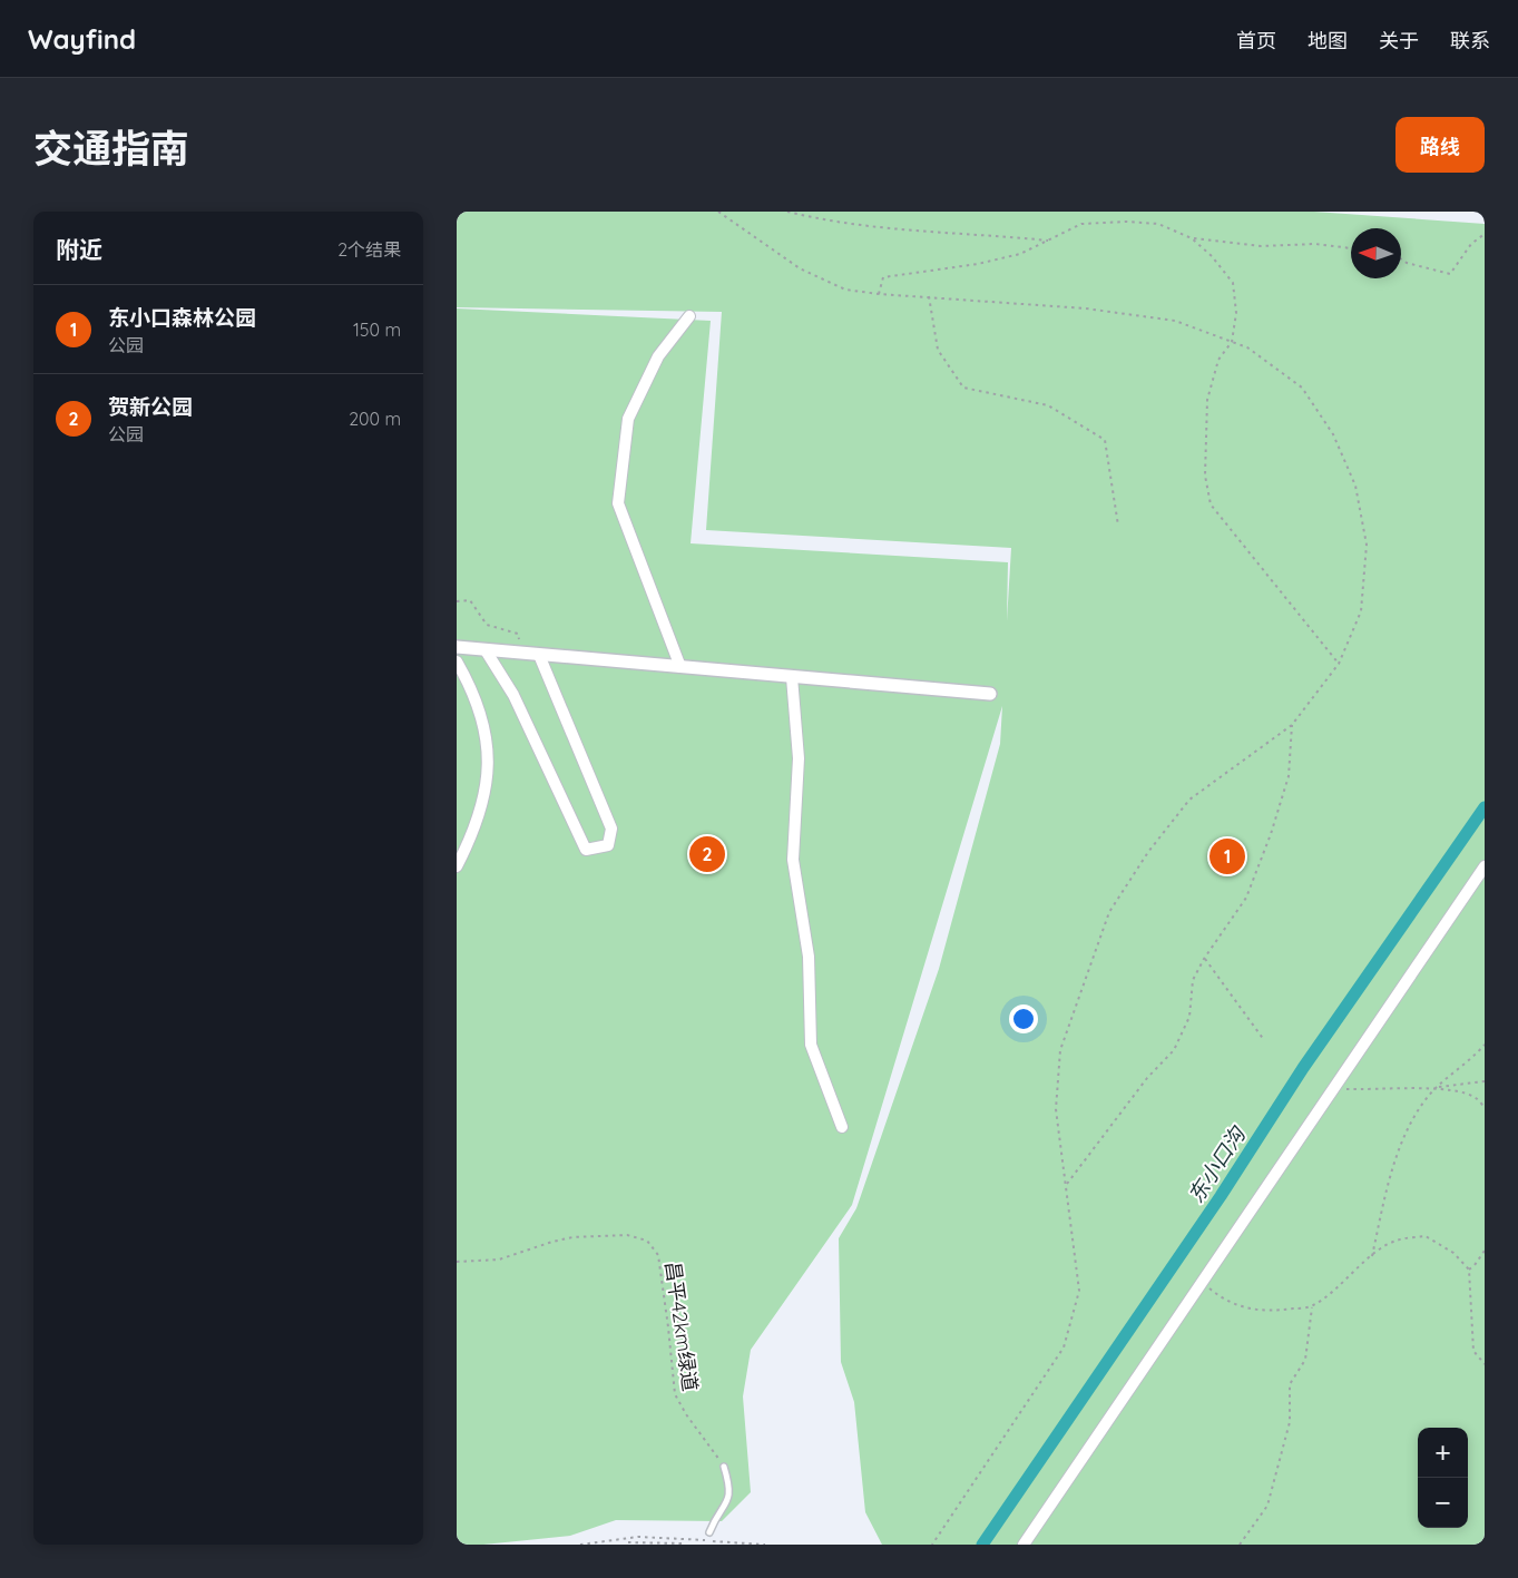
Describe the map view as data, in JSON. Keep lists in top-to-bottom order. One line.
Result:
{"streets":{"path":["昌平42km绿道"]},"water":["东小口沟"],"north":"left","page":{"header":"Wayfind","nav":["首页","地图","关于","联系"],"title":"交通指南","buttons":"路线","heading":["附近","2个结果"],"list":[{"mark":"1","name":"东小口森林公园","note":"公园","value":"150 m"},{"mark":"2","name":"贺新公园","note":"公园","value":"200 m"}],"pins":["2","1"],"map_buttons":["+","−"]}}
